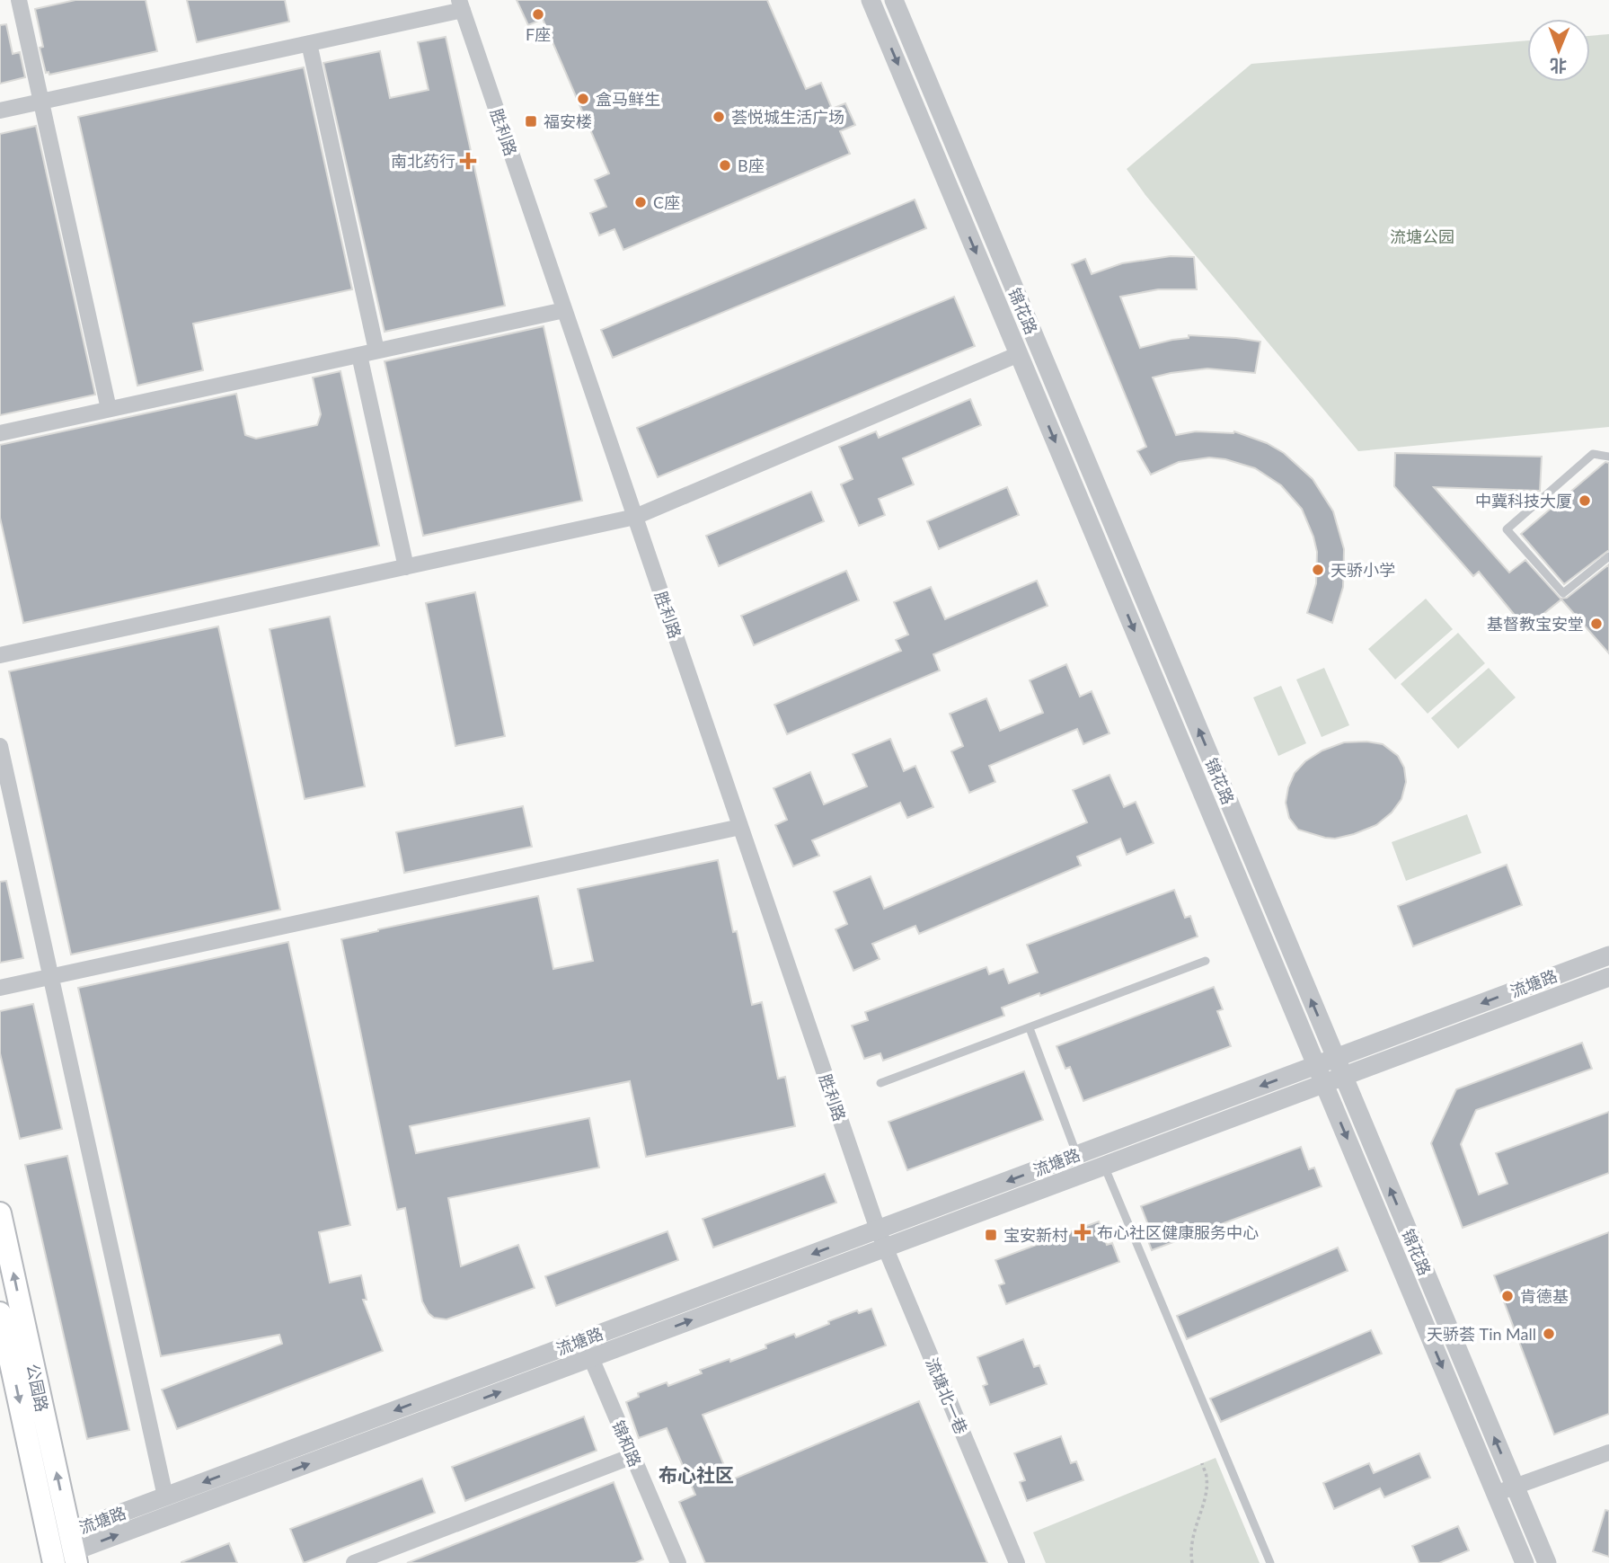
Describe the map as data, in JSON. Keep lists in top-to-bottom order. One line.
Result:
{"streets":{"main road":["公园路"],"street":["胜利路","锦花路","流塘路","流塘北一巷","锦和路"]},"crossings":[["胜利路","流塘路"],["胜利路","流塘北一巷"],["锦花路","流塘路"],["流塘路","公园路"],["流塘路","流塘北一巷"],["流塘路","锦和路"]],"districts":["布心社区"],"parks":["流塘公园"],"places":{"other":["F座","盒马鲜生","荟悦城生活广场","B座","C座","中冀科技大厦","天骄小学","基督教宝安堂","肯德基","天骄荟 Tin Mall"],"transit":["福安楼","宝安新村"],"health":["南北药行","布心社区健康服务中心"]},"north":"bottom"}
